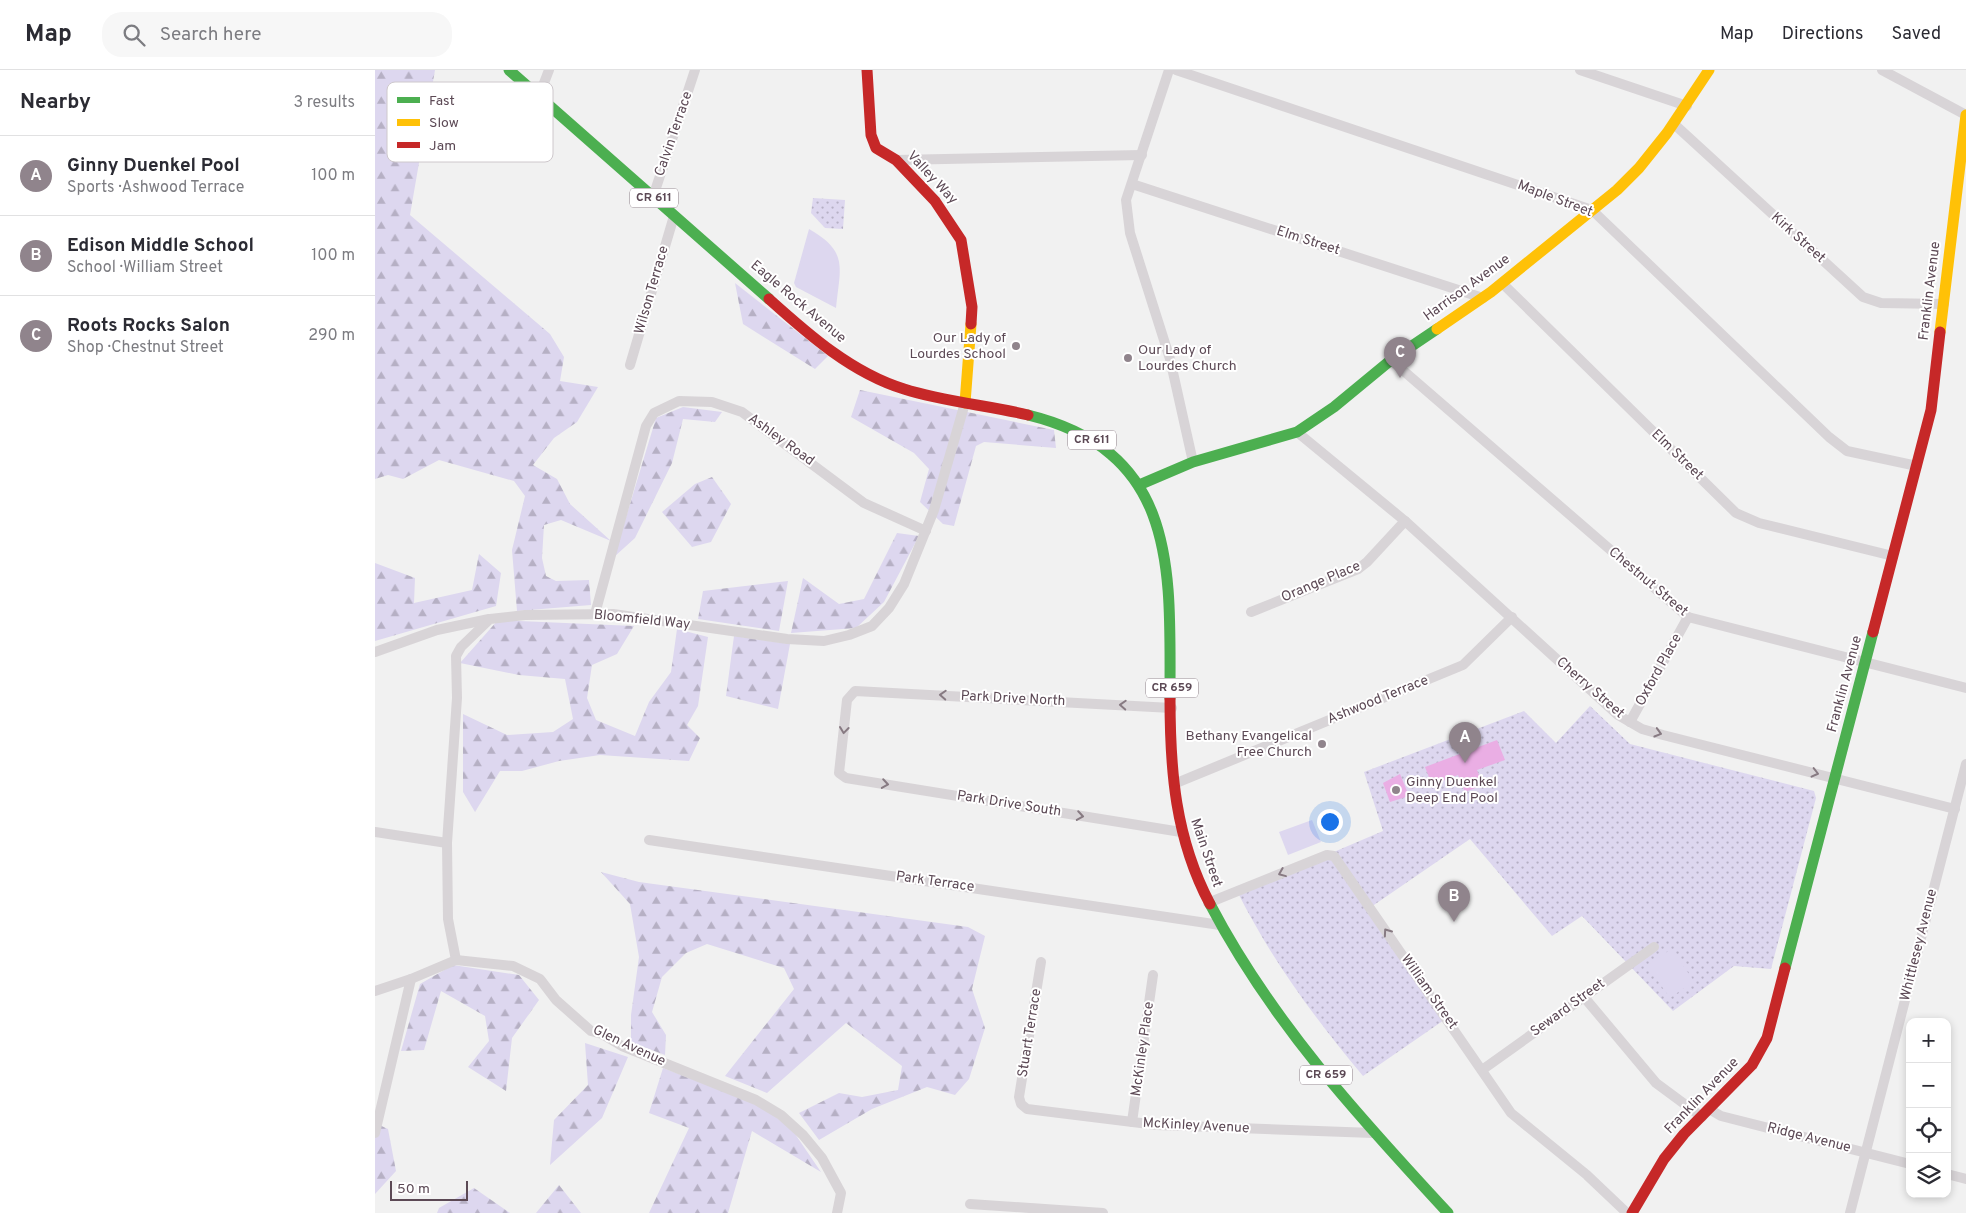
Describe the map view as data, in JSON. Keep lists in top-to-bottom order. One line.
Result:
{"streets":{"street":["Calvin Terrace","Valley Way","CR 611","Maple Street","Kirk Street","Elm Street","Harrison Avenue","Wilson Terrace","Franklin Avenue","Eagle Rock Avenue","Ashley Road","Orange Place","Chestnut Street","Bloomfield Way","Oxford Place","CR 659","Cherry Street","Park Drive North","Ashwood Terrace","Park Drive South","Main Street","Park Terrace","Whittlesey Avenue","William Street","Seward Street","Stuart Terrace","Glen Avenue","McKinley Place","McKinley Avenue","Ridge Avenue"]},"crossings":[["Calvin Terrace","Eagle Rock Avenue"],["Valley Way","Eagle Rock Avenue"],["Valley Way","Bloomfield Way"],["Maple Street","Harrison Avenue"],["Maple Street","Franklin Avenue"],["Kirk Street","Harrison Avenue"],["Kirk Street","Franklin Avenue"],["Elm Street","Harrison Avenue"],["Elm Street","Franklin Avenue"],["Harrison Avenue","Chestnut Street"],["Harrison Avenue","Cherry Street"],["Wilson Terrace","Eagle Rock Avenue"],["Franklin Avenue","Chestnut Street"],["Franklin Avenue","Cherry Street"],["Franklin Avenue","William Street"],["Franklin Avenue","Ridge Avenue"],["Eagle Rock Avenue","Bloomfield Way"],["Eagle Rock Avenue","Main Street"],["Ashley Road","Bloomfield Way"],["Orange Place","Cherry Street"],["Chestnut Street","Oxford Place"],["Oxford Place","Cherry Street"],["Cherry Street","Ashwood Terrace"],["Cherry Street","Whittlesey Avenue"],["Park Drive North","Park Drive South"],["Park Drive North","Main Street"],["Ashwood Terrace","Main Street"],["Park Drive South","Main Street"],["Main Street","Park Terrace"],["Main Street","William Street"],["Main Street","McKinley Avenue"],["Whittlesey Avenue","Ridge Avenue"],["William Street","Seward Street"],["Seward Street","Ridge Avenue"],["Stuart Terrace","McKinley Avenue"],["McKinley Place","McKinley Avenue"]],"one_way":["Park Drive North","Park Drive South","William Street"],"places":["Our Lady of Lourdes School","Our Lady of Lourdes Church","Bethany Evangelical Free Church","Ginny Duenkel Deep End Pool"],"legend":["Fast","Slow","Jam"],"scale_bar":"50 m","page":{"header":"Map","search":"Search here","nav":["Map","Directions","Saved"],"heading":["Nearby","3 results"],"list":[{"mark":"A","name":"Ginny Duenkel Pool","note":"Sports · Ashwood Terrace","value":"100 m"},{"mark":"B","name":"Edison Middle School","note":"School · William Street","value":"100 m"},{"mark":"C","name":"Roots Rocks Salon","note":"Shop · Chestnut Street","value":"290 m"}],"pins":["C","A","B"],"map_buttons":["+","−"],"scale":"50 m"}}
